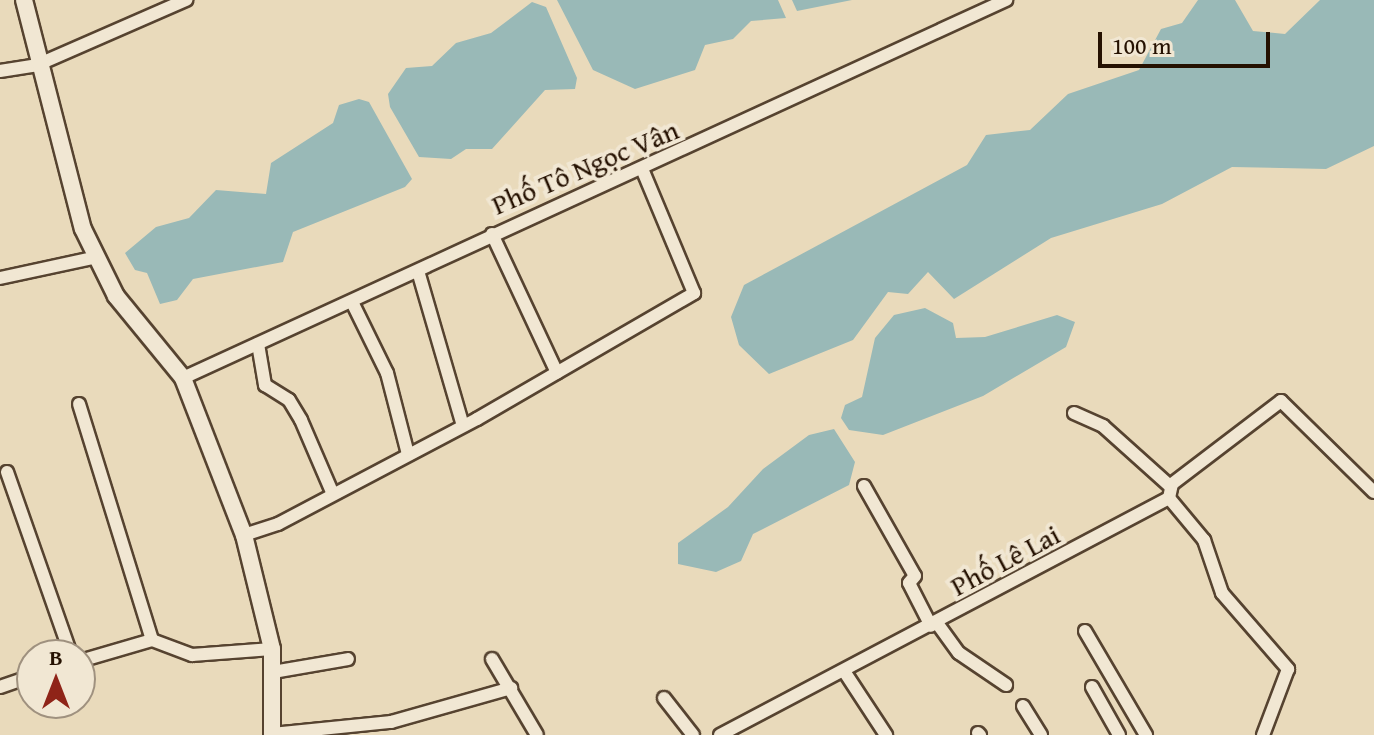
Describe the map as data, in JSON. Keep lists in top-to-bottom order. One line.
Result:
{"streets":{"street":["Phố Tô Ngọc Vân","Phố Lê Lai"]},"scale_bar":"100 m","north":"top"}
